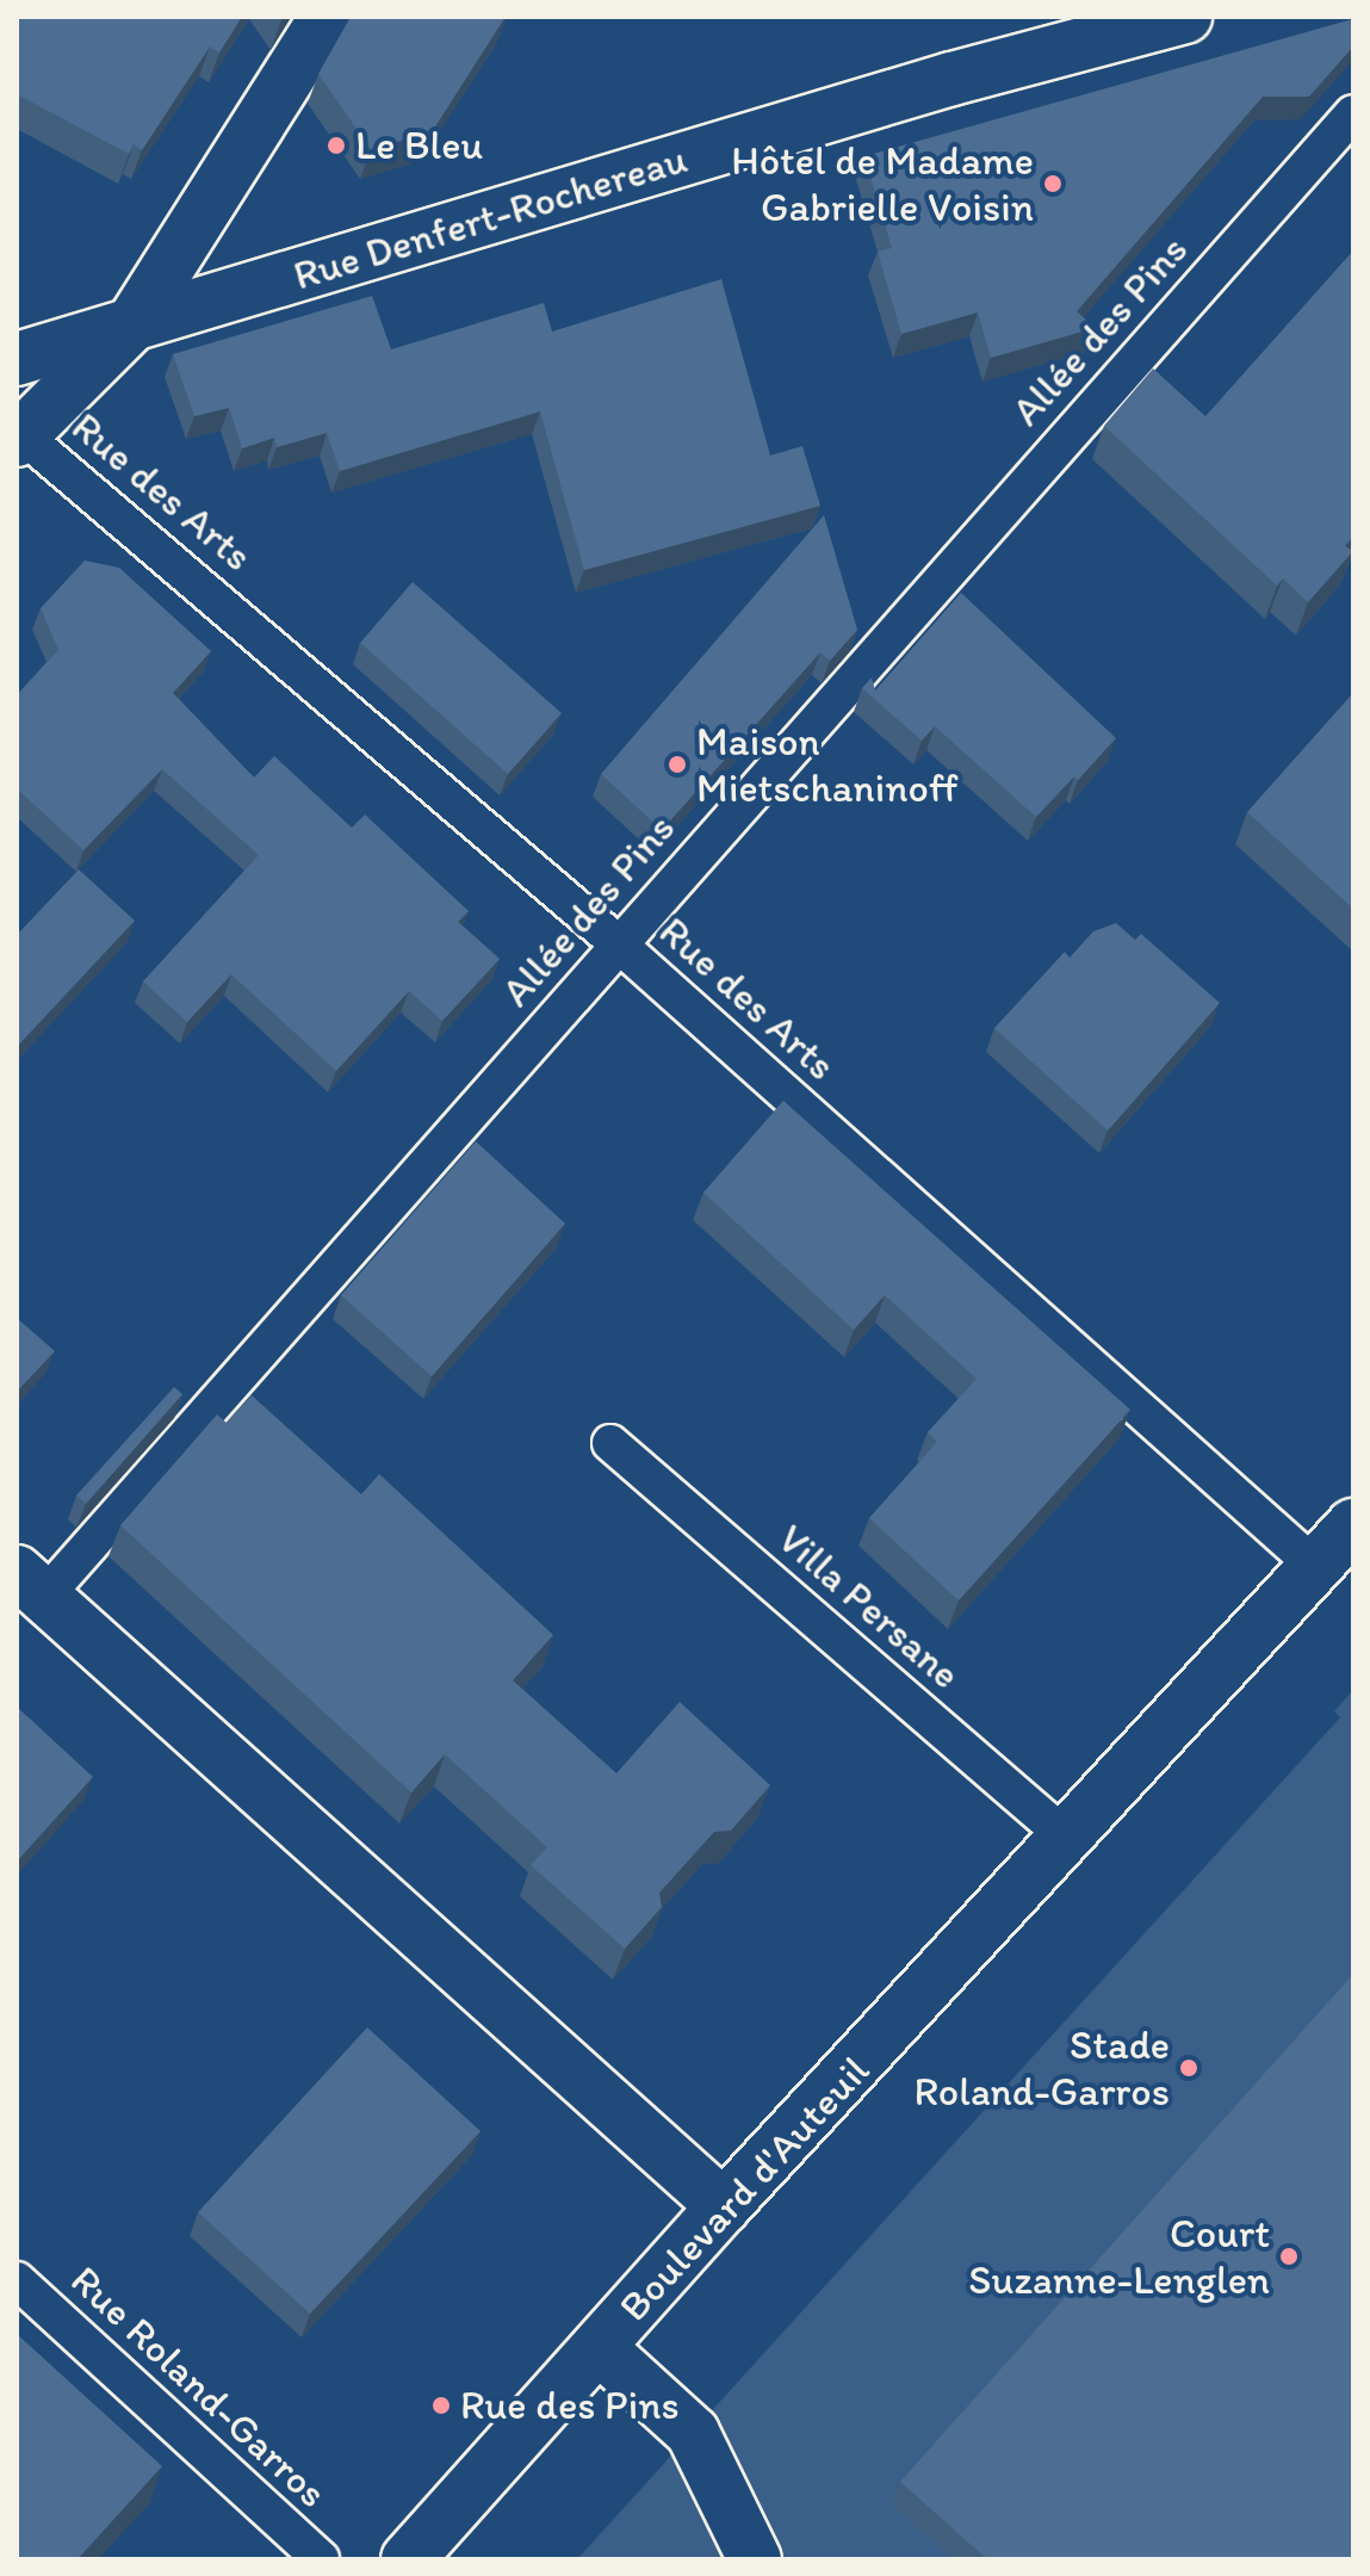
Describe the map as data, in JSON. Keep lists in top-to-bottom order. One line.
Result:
{"streets":{"street":["Rue Denfert-Rochereau","Boulevard d'Auteuil"],"lane":["Allée des Pins","Rue des Arts","Villa Persane","Rue Roland-Garros"]},"crossings":[["Allée des Pins","Rue des Arts"],["Rue des Arts","Boulevard d'Auteuil"],["Villa Persane","Boulevard d'Auteuil"]],"places":["Le Bleu","Hôtel de Madame Gabrielle Voisin","Maison Mietschaninoff","Stade Roland-Garros","Court Suzanne-Lenglen","Rue des Pins"]}
